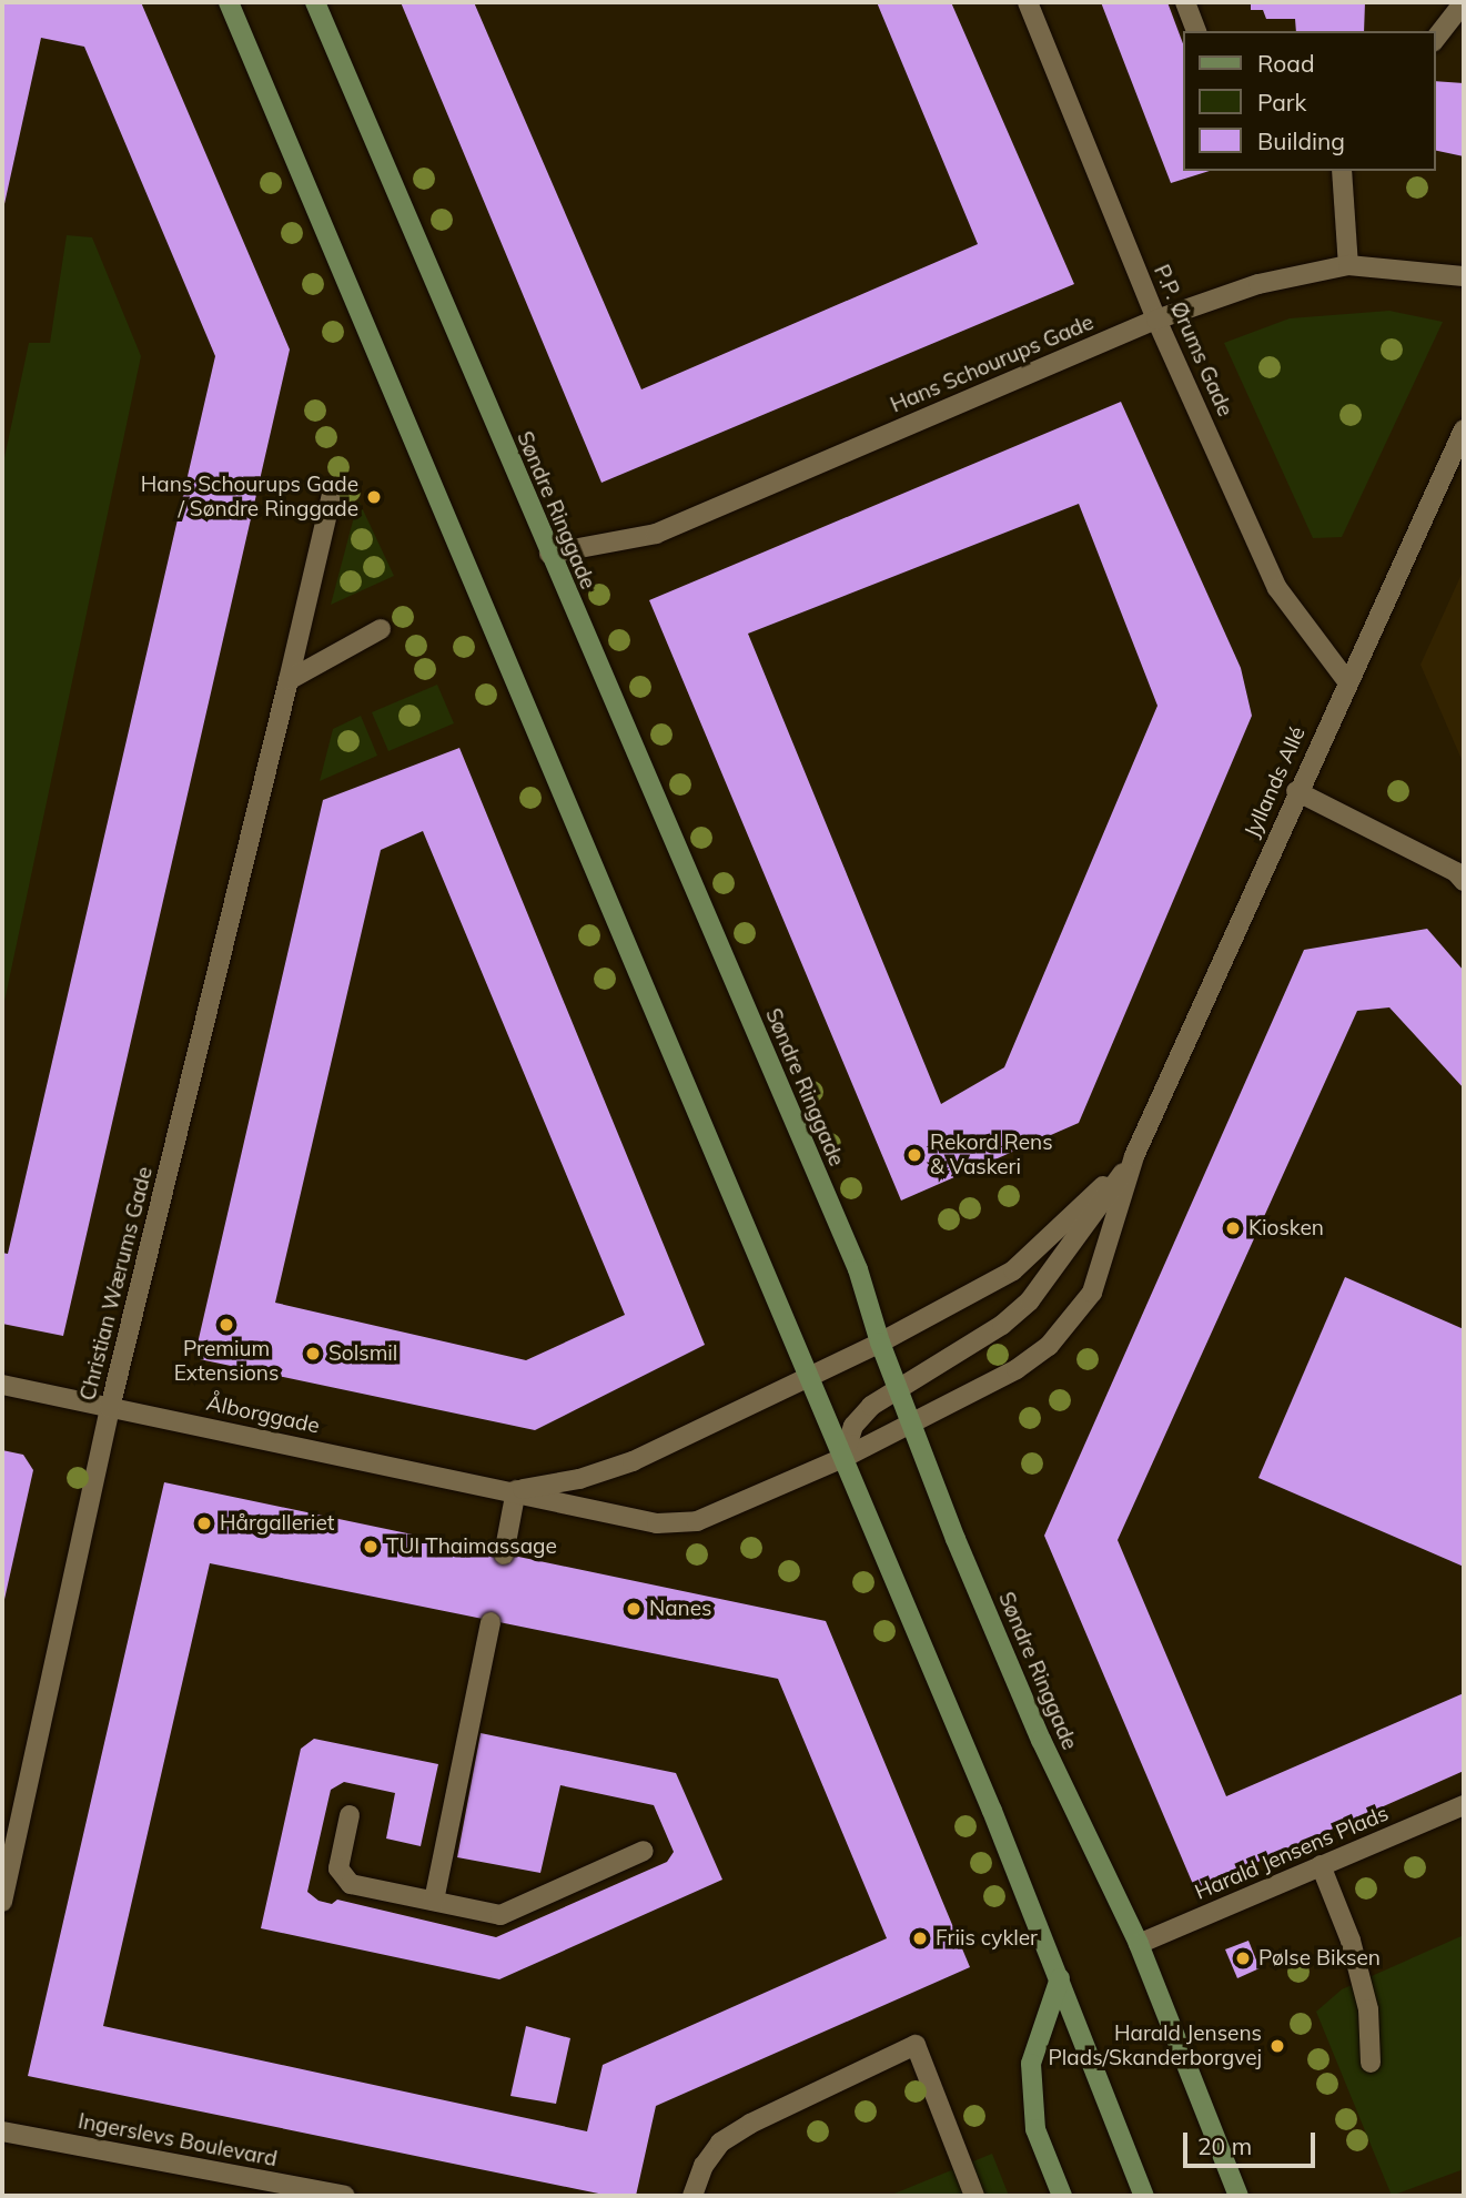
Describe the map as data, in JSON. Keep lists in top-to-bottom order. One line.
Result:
{"streets":{"main road":["Søndre Ringgade"],"street":["P.P. Ørums Gade","Hans Schourups Gade","Jyllands Allé","Christian Wærums Gade","Ålborggade","Harald Jensens Plads","Ingerslevs Boulevard"]},"crossings":[["P.P. Ørums Gade","Hans Schourups Gade"],["P.P. Ørums Gade","Jyllands Allé"],["Hans Schourups Gade","Søndre Ringgade"],["Søndre Ringgade","Jyllands Allé"],["Søndre Ringgade","Harald Jensens Plads"],["Jyllands Allé","Ålborggade"],["Christian Wærums Gade","Ålborggade"]],"places":["Hans Schourups Gade / Søndre Ringgade","Rekord Rens & Vaskeri","Kiosken","Premium Extensions","Solsmil","Hårgalleriet","TUI Thaimassage","Nanes","Friis cykler","Pølse Biksen","Harald Jensens Plads/Skanderborgvej"],"legend":["Road","Park","Building"],"scale_bar":"20 m"}
